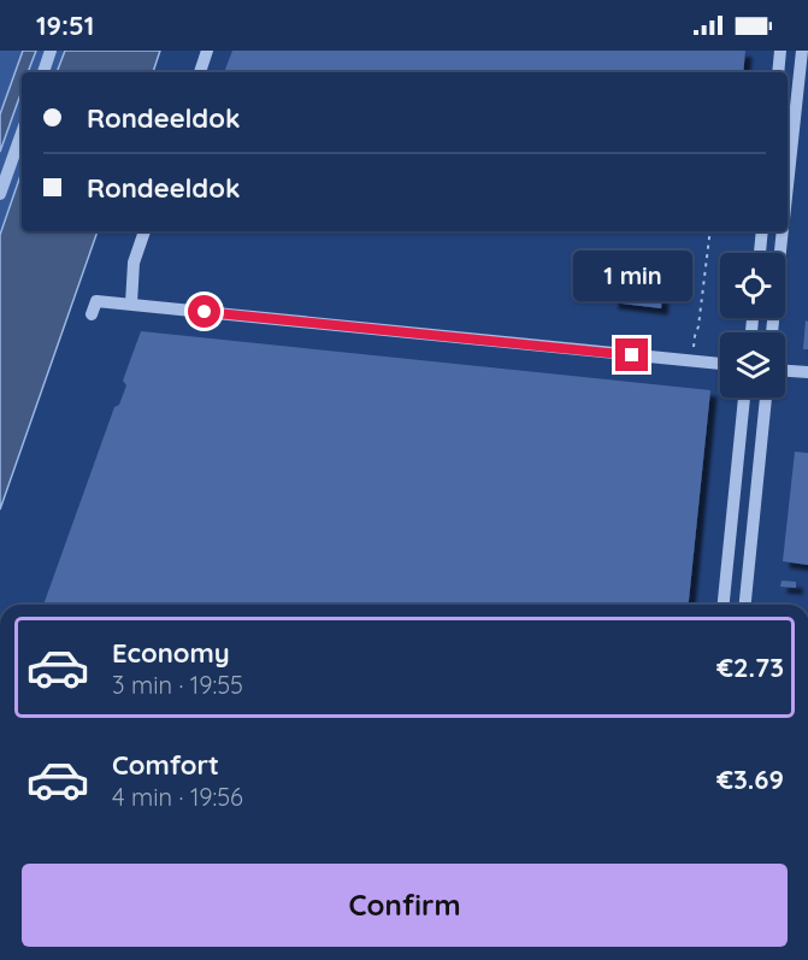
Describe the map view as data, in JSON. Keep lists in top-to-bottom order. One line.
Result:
{"page":{"status":"19:51","banner":["Rondeeldok","Rondeeldok"],"bubble":"1 min","list":[{"name":"Economy","note":"3 min · 19:55","value":"€2.73"},{"name":"Comfort","note":"4 min · 19:56","value":"€3.69"}],"buttons":"Confirm"}}
